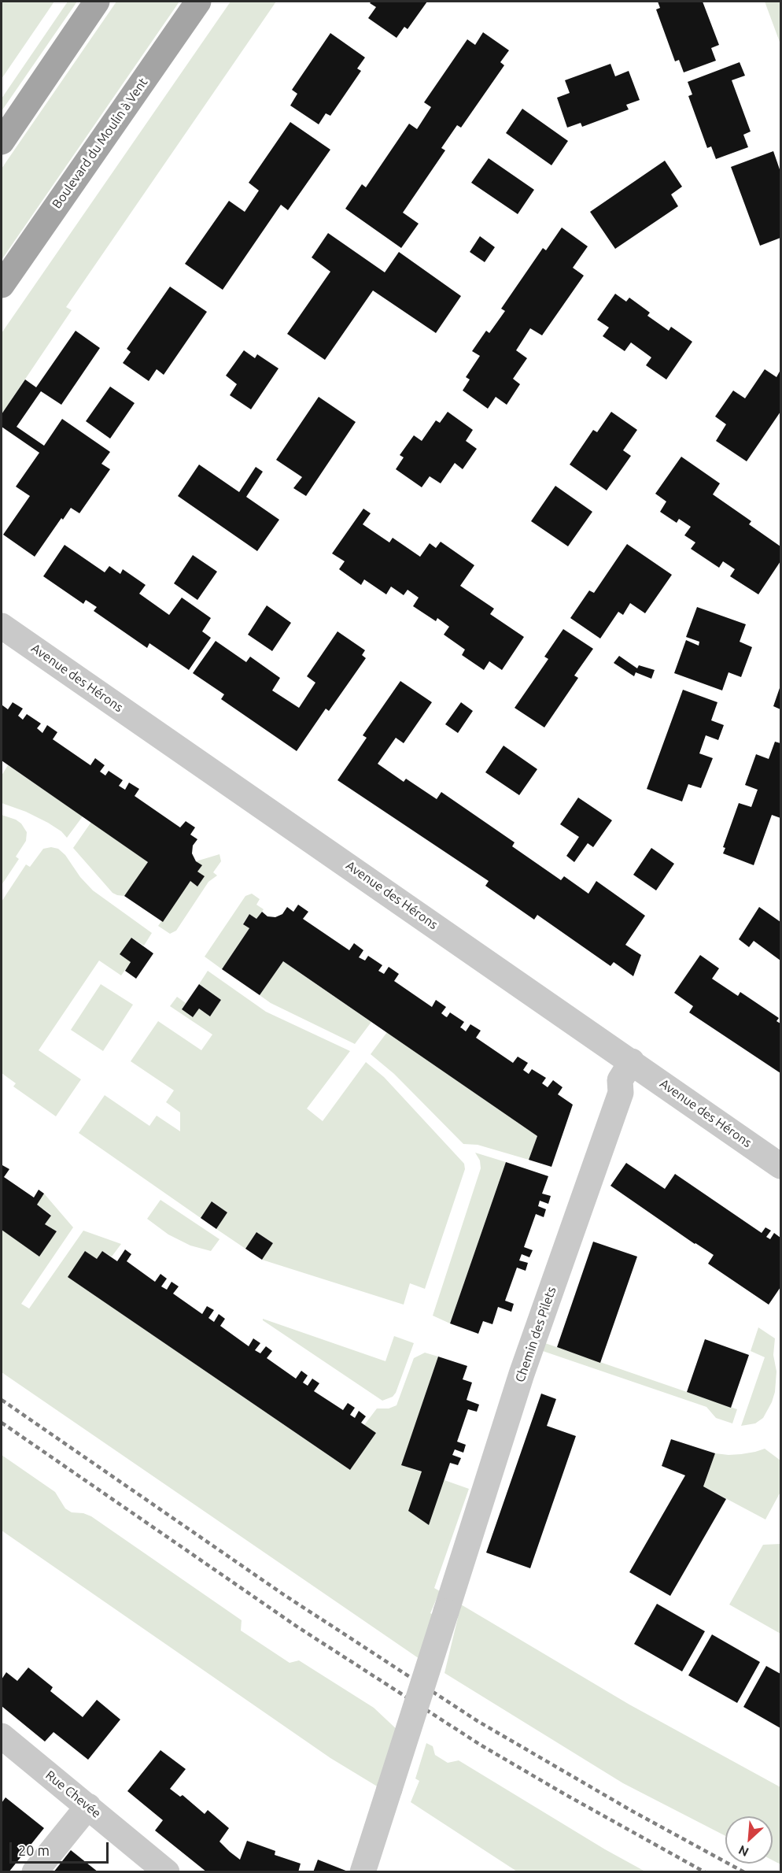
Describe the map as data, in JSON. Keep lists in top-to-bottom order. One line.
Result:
{"streets":{"main road":["Boulevard du Moulin à Vent"],"street":["Avenue des Hérons","Chemin des Pilets","Rue Chevée"]},"crossings":[["Avenue des Hérons","Chemin des Pilets"]],"scale_bar":"20 m","north":"bottom left"}
